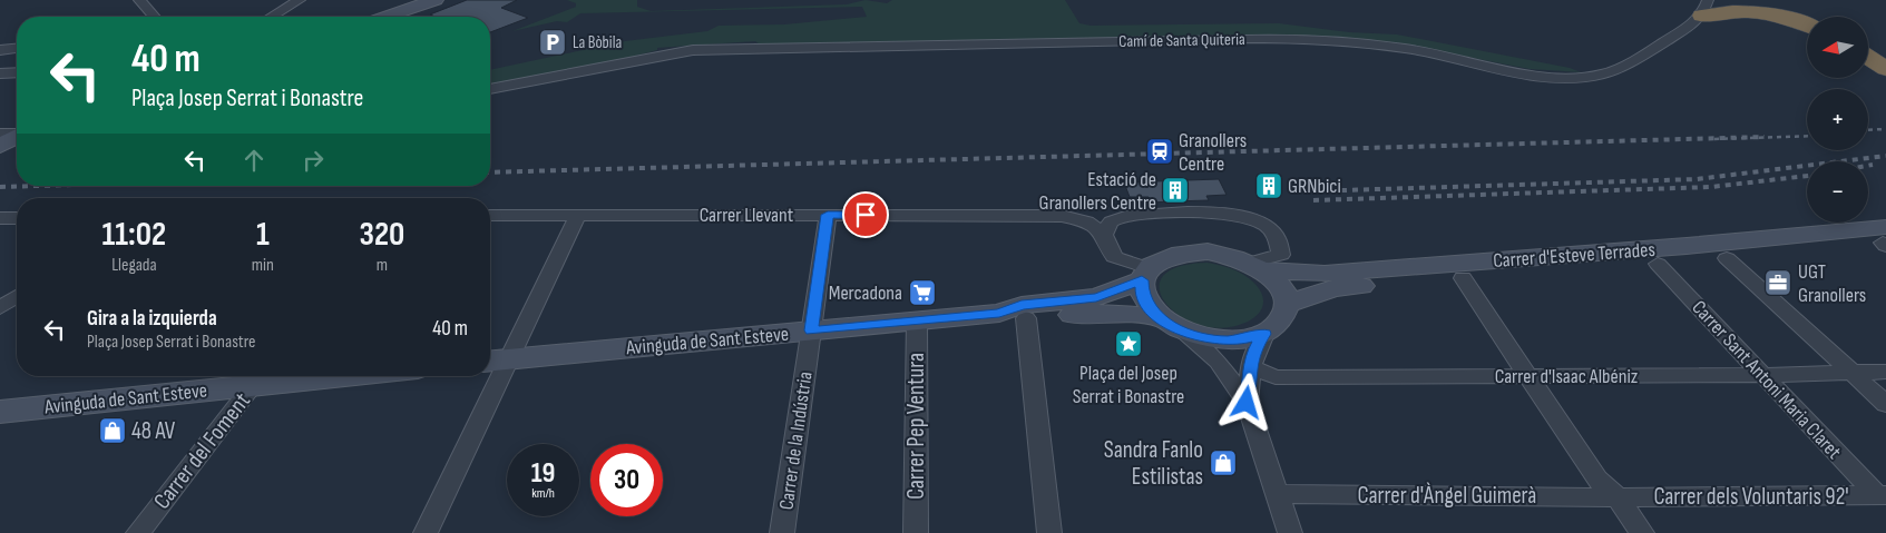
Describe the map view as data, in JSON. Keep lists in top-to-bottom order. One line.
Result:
{"streets":{"street":["Camí de Santa Quiteria","Carrer Llevant","Carrer d'Esteve Terrades","Avinguda de Sant Esteve","Carrer d'Isaac Albéniz","Carrer Sant Antoni Maria Claret","Carrer Pep Ventura","Carrer de la Indústria","Carrer del Foment","Carrer d'Àngel Guimerà","Carrer dels Voluntaris 92'"]},"crossings":[["Carrer Llevant","Carrer d'Esteve Terrades"],["Carrer Llevant","Avinguda de Sant Esteve"],["Carrer Llevant","Carrer de la Indústria"],["Carrer d'Esteve Terrades","Avinguda de Sant Esteve"],["Carrer d'Esteve Terrades","Carrer Sant Antoni Maria Claret"],["Avinguda de Sant Esteve","Carrer Pep Ventura"],["Avinguda de Sant Esteve","Carrer de la Indústria"],["Avinguda de Sant Esteve","Carrer del Foment"],["Carrer d'Isaac Albéniz","Carrer Sant Antoni Maria Claret"],["Carrer Sant Antoni Maria Claret","Carrer dels Voluntaris 92'"],["Carrer d'Àngel Guimerà","Carrer dels Voluntaris 92'"]],"places":{"parking":["La Bòbila"],"station":["Granollers Centre"],"building":["GRNbici","Estació de Granollers Centre"],"office":["UGT Granollers"],"supermarket":["Mercadona"],"place":["Plaça del Josep Serrat i Bonastre"],"shop":["48 AV","Sandra Fanlo Estilistas"]},"north":"left","page":{"map_buttons":["+","−"],"turn":["40 m","Plaça Josep Serrat i Bonastre"],"eta":["11:02","Llegada","1","min","320","m"],"list":[{"name":"Gira a la izquierda","note":"Plaça Josep Serrat i Bonastre","value":"40 m"}],"speed":"19 km/h","limit":"30"}}
